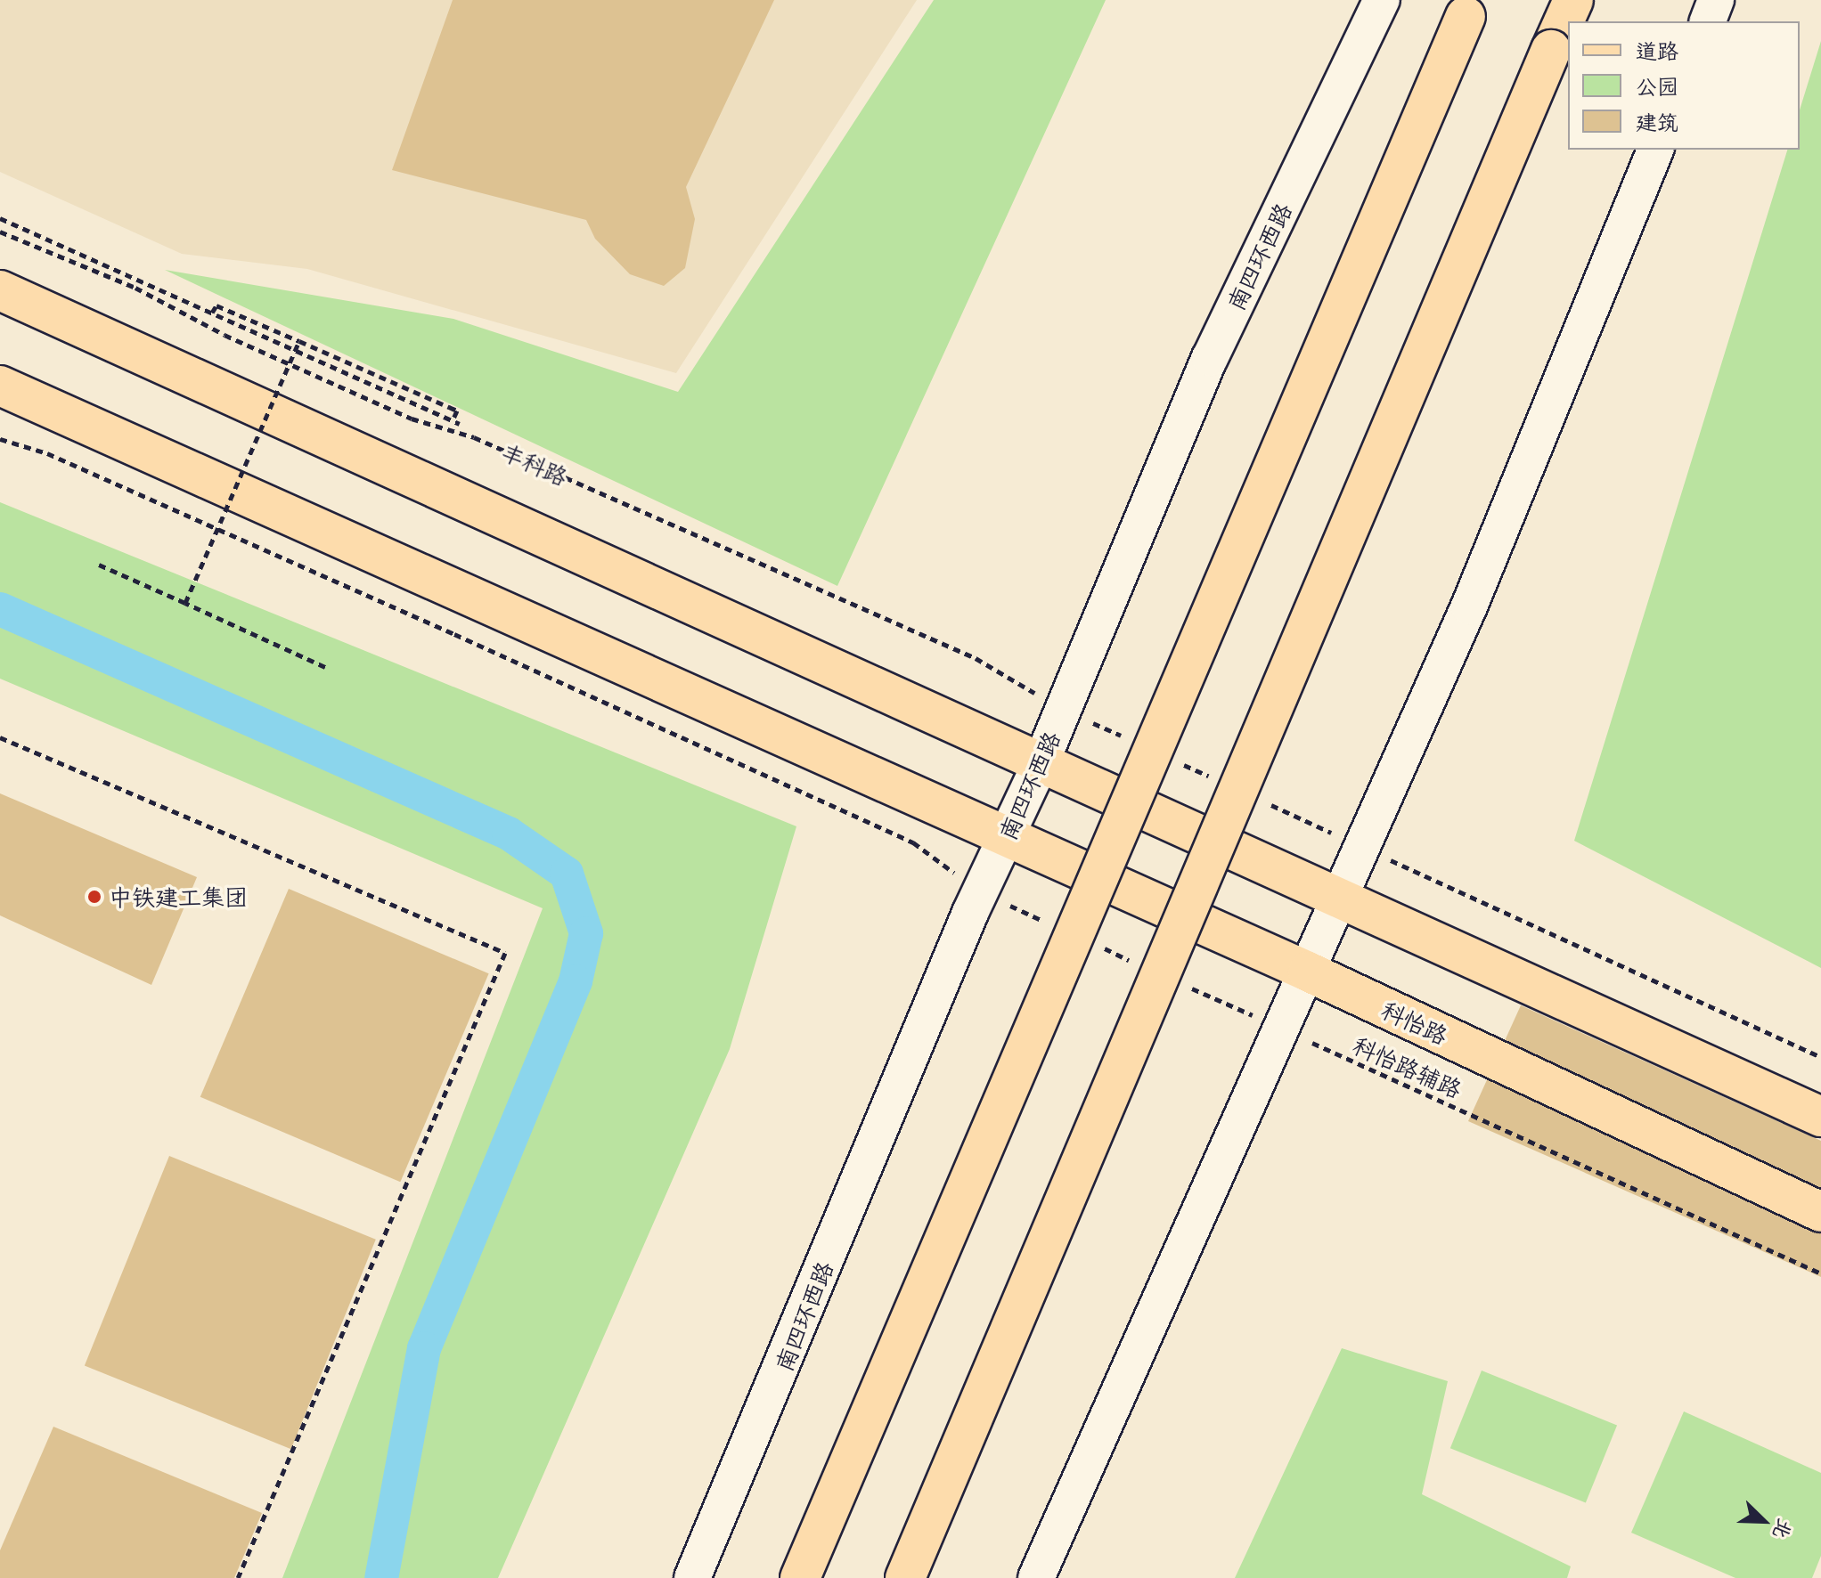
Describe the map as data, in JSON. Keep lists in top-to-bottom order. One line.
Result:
{"streets":{"main road":["南四环西路","科怡路"],"path":["丰科路","科怡路辅路"]},"crossings":[["南四环西路","丰科路"],["南四环西路","科怡路"]],"places":["中铁建工集团"],"legend":["道路","公园","建筑"],"north":"bottom right"}
